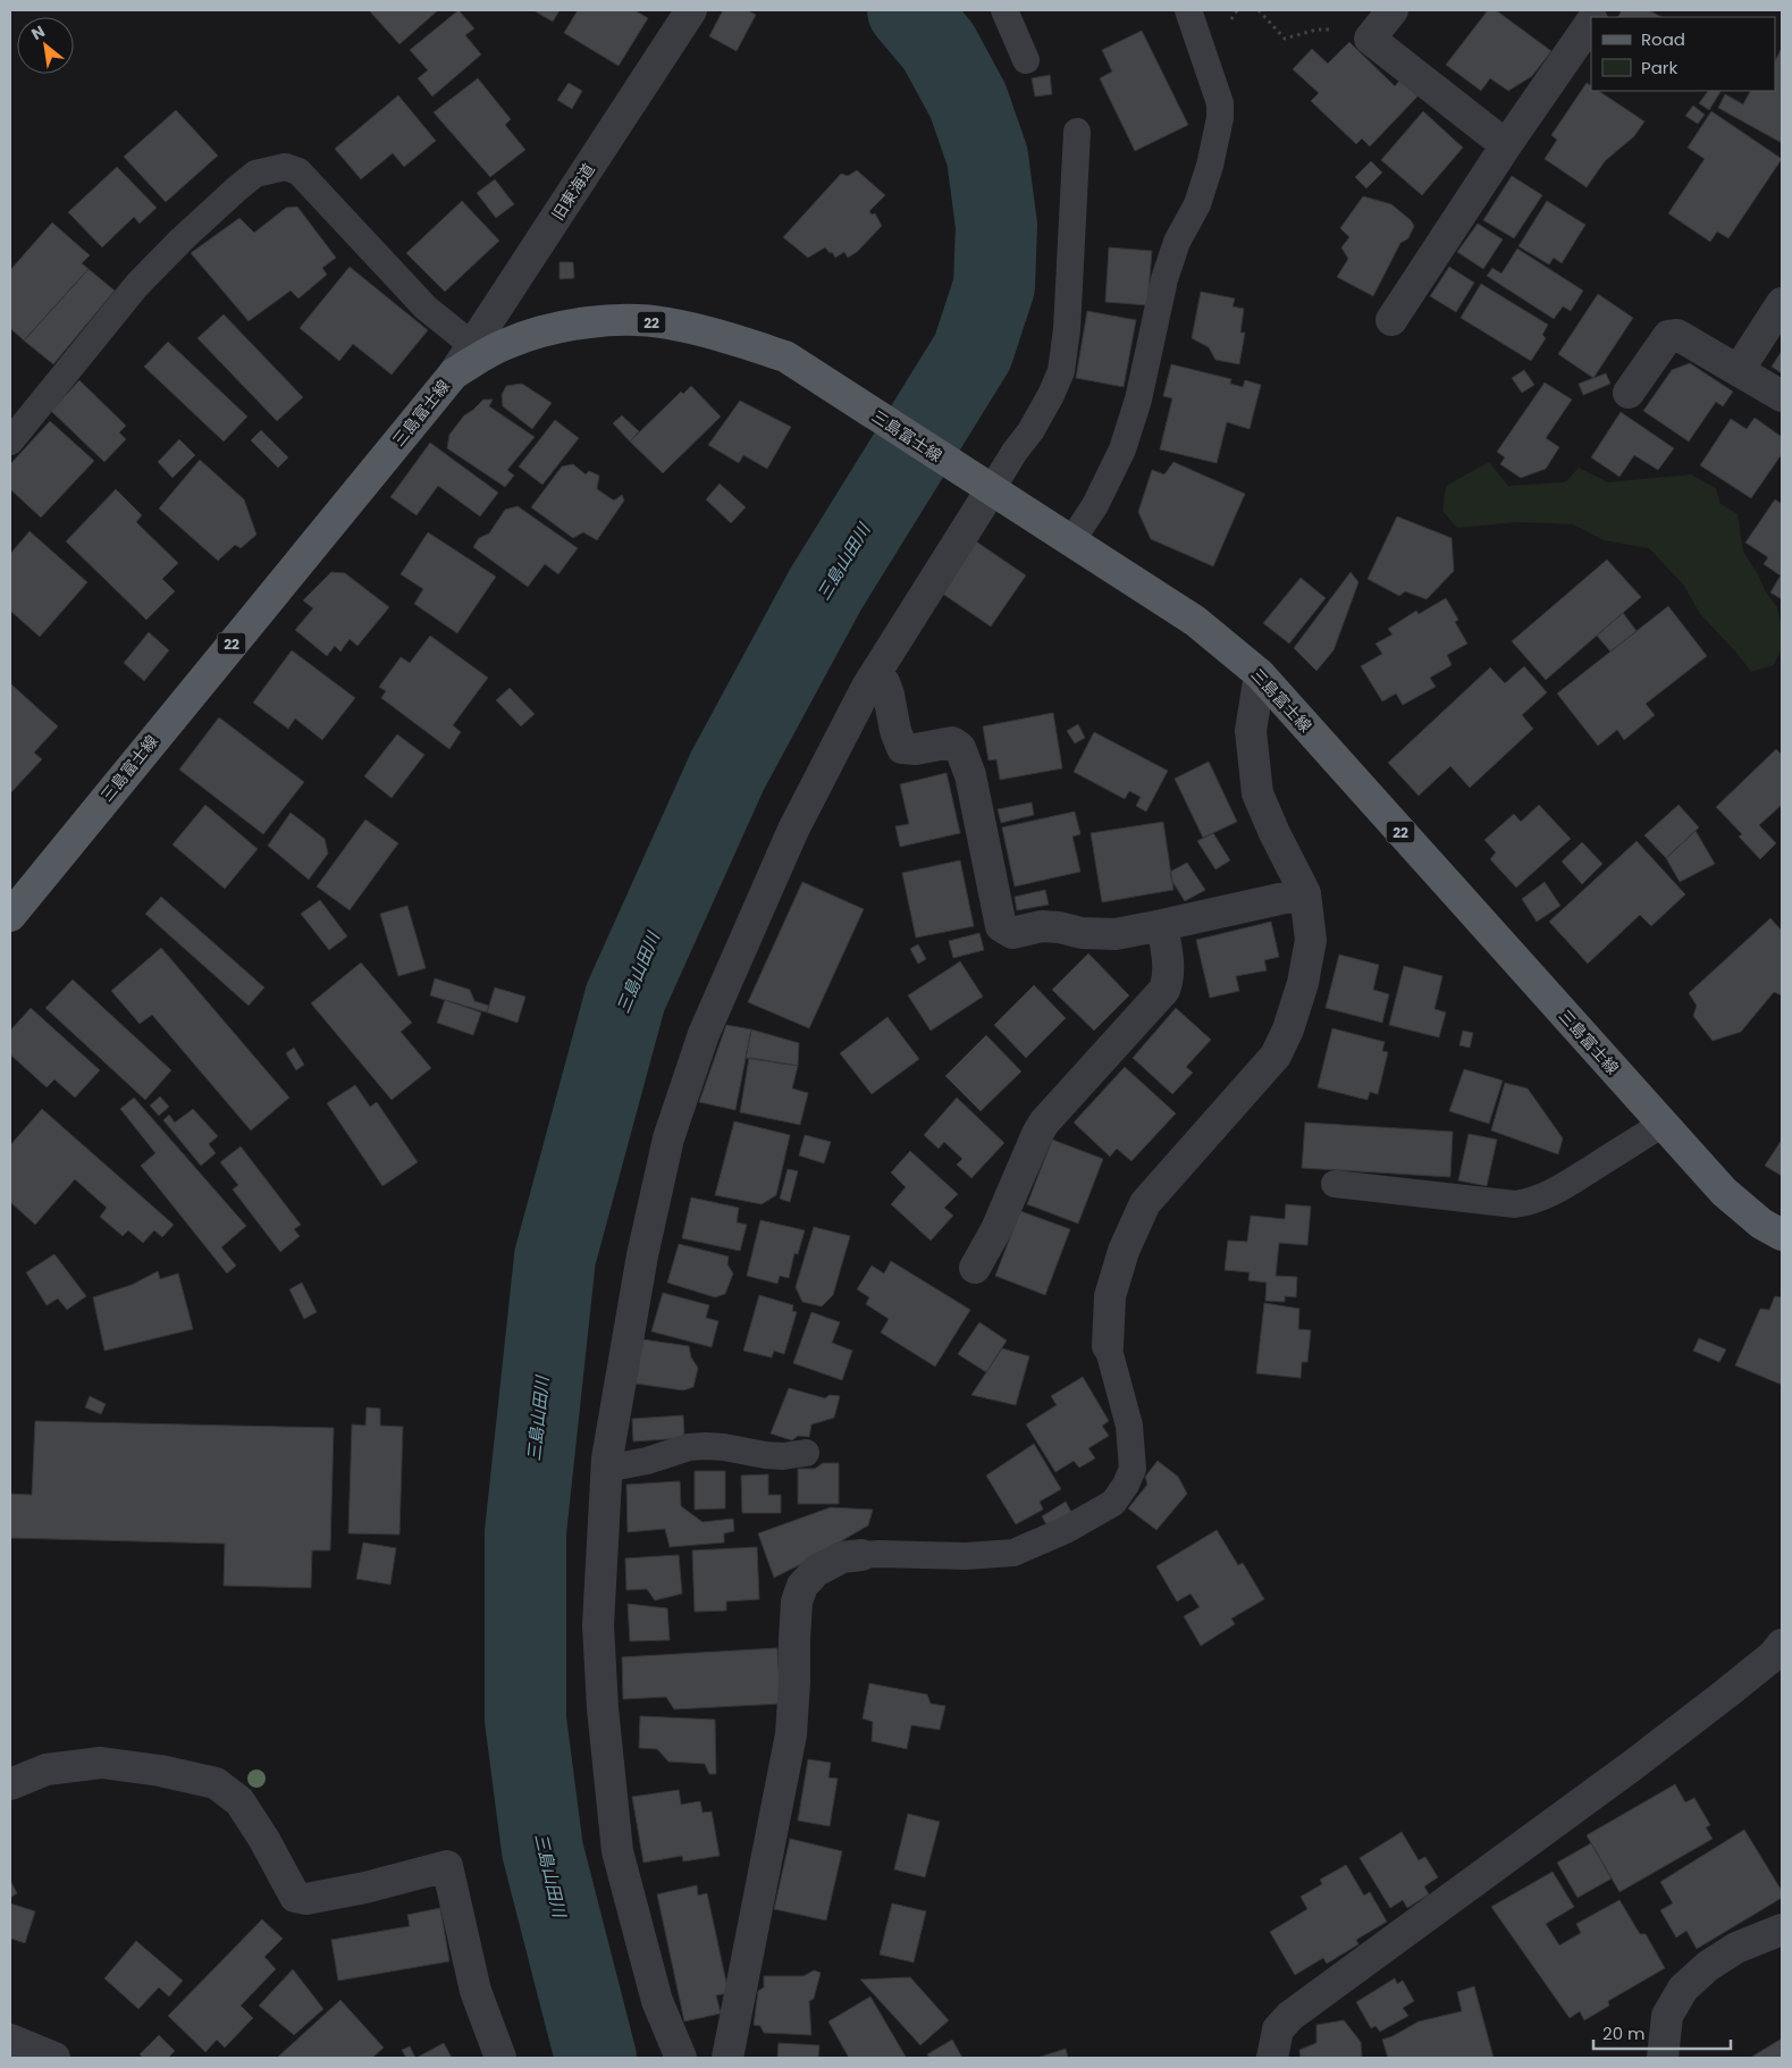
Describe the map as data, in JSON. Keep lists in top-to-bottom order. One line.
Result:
{"streets":{"main road":["22","三島富士線"],"street":["旧東海道"]},"crossings":[["旧東海道","三島富士線"]],"water":["三島山田川"],"legend":["Road","Park"],"scale_bar":"20 m","north":"top left"}
